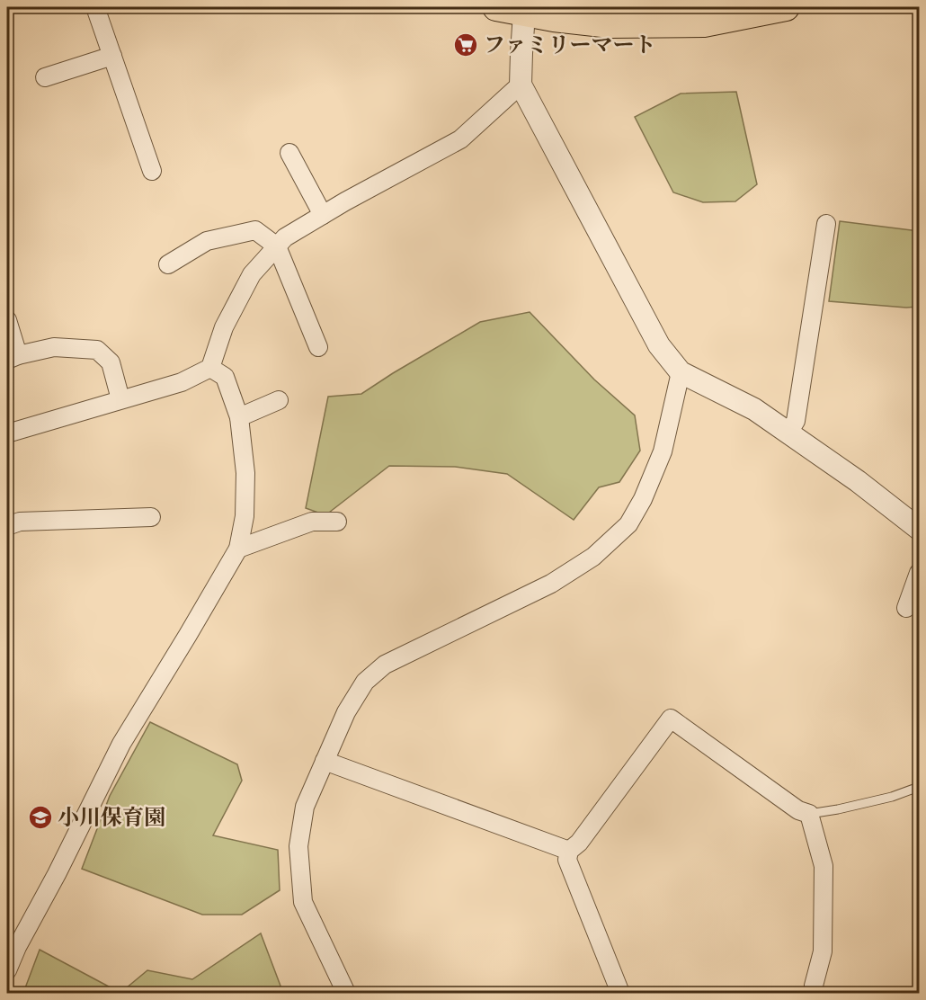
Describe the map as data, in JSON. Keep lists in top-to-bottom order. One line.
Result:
{"places":{"supermarket":["ファミリーマート"],"school or university":["小川保育園"]}}
